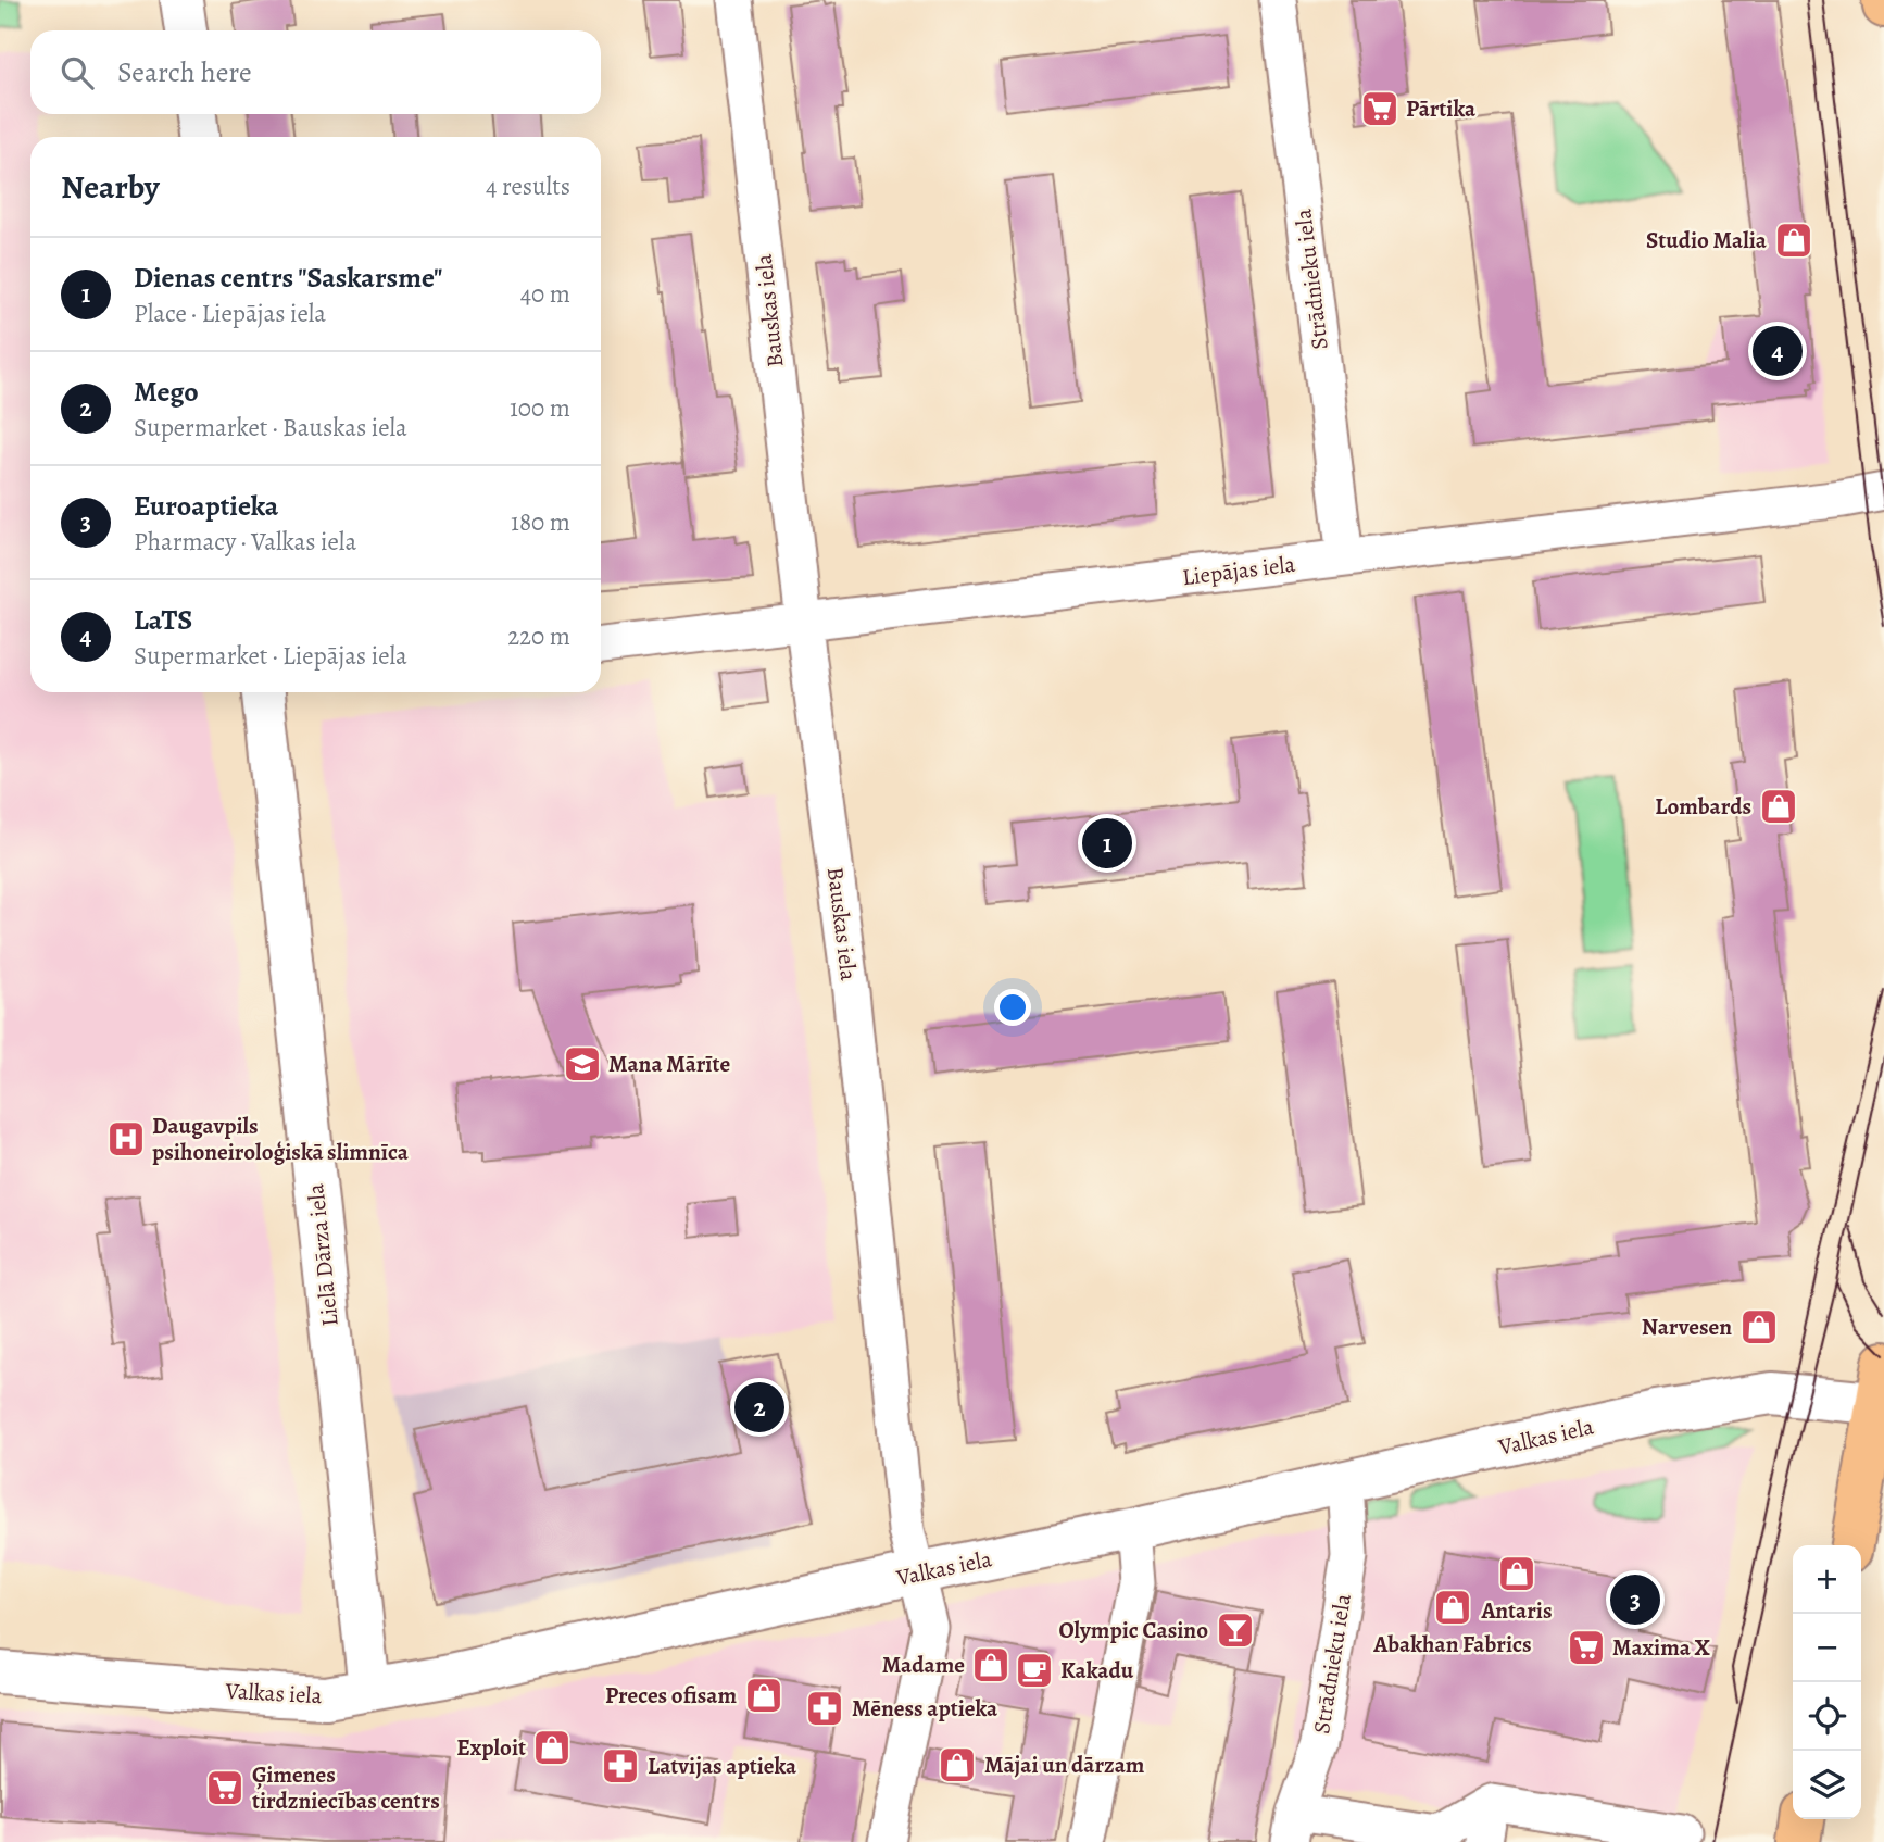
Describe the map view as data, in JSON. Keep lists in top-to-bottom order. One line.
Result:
{"streets":{"street":["Strādnieku iela","Bauskas iela","Liepājas iela","Lielā Dārza iela","Valkas iela"]},"crossings":[["Strādnieku iela","Liepājas iela"],["Strādnieku iela","Valkas iela"],["Bauskas iela","Liepājas iela"],["Bauskas iela","Valkas iela"],["Lielā Dārza iela","Valkas iela"]],"places":{"supermarket":["Pārtika","Maxima X","Ģimenes tirdzniecības centrs"],"shop":["Studio Malia","Lombards","Narvesen","Antaris","Abakhan Fabrics","Madame","Preces ofisam","Exploit","Mājai un dārzam"],"school or university":["Mana Mārīte"],"hospital":["Daugavpils psihoneiroloģiskā slimnīca"],"bar":["Olympic Casino"],"cafe":["Kakadu"],"pharmacy":["Mēness aptieka","Latvijas aptieka"]},"page":{"search":"Search here","heading":["Nearby","4 results"],"list":[{"mark":"1","name":"Dienas centrs \"Saskarsme\"","note":"Place · Liepājas iela","value":"40 m"},{"mark":"2","name":"Mego","note":"Supermarket · Bauskas iela","value":"100 m"},{"mark":"3","name":"Euroaptieka","note":"Pharmacy · Valkas iela","value":"180 m"},{"mark":"4","name":"LaTS","note":"Supermarket · Liepājas iela","value":"220 m"}],"pins":["4","1","2","3"],"map_buttons":["+","−"]}}
